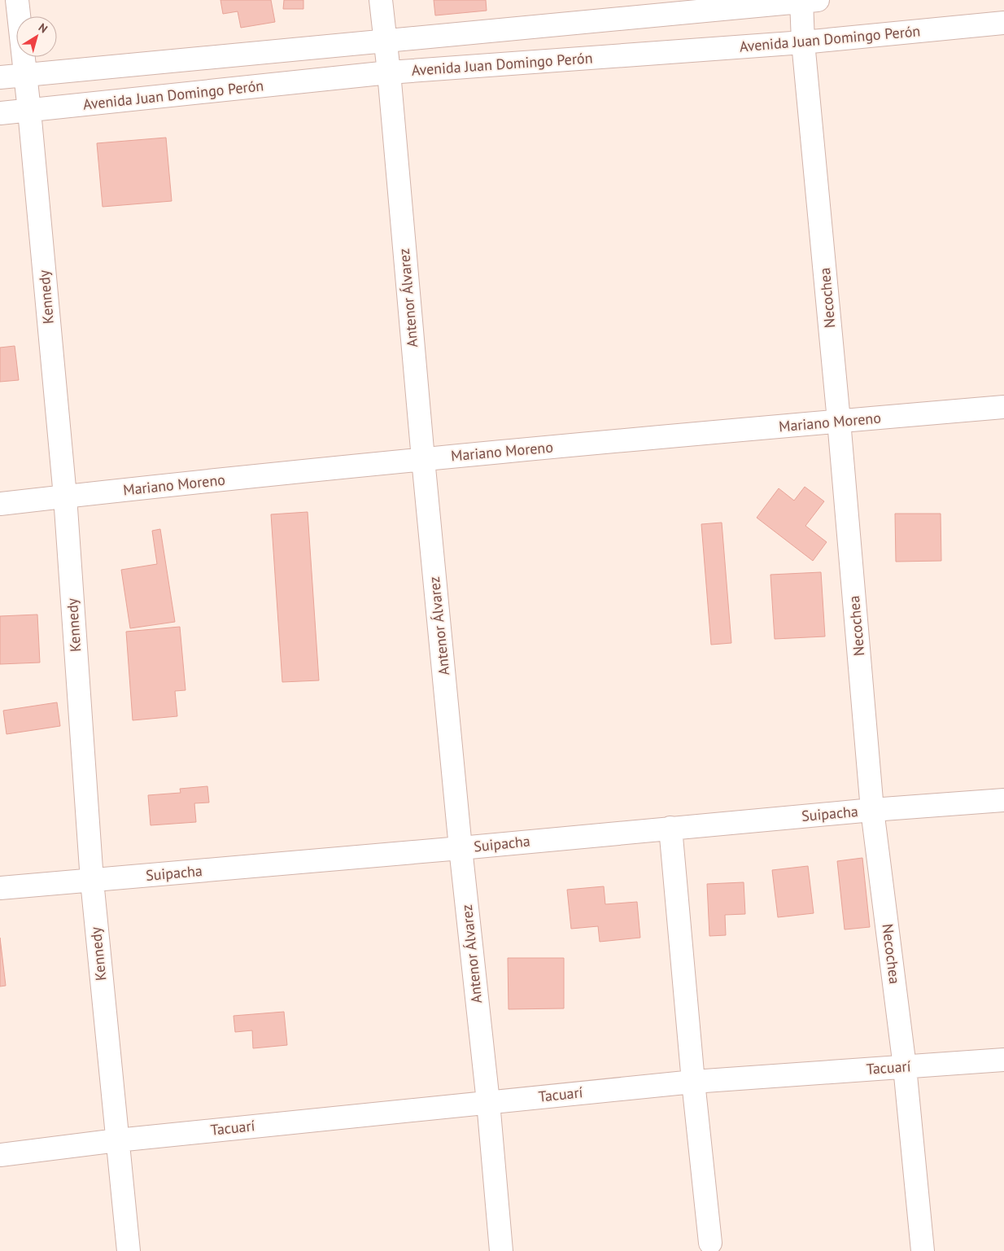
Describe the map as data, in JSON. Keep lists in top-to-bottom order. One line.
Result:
{"streets":{"street":["Avenida Juan Domingo Perón","Kennedy","Antenor Álvarez","Necochea","Mariano Moreno","Suipacha","Tacuarí"]},"crossings":[["Avenida Juan Domingo Perón","Kennedy"],["Avenida Juan Domingo Perón","Antenor Álvarez"],["Avenida Juan Domingo Perón","Necochea"],["Kennedy","Mariano Moreno"],["Kennedy","Suipacha"],["Kennedy","Tacuarí"],["Antenor Álvarez","Mariano Moreno"],["Antenor Álvarez","Suipacha"],["Antenor Álvarez","Tacuarí"],["Necochea","Mariano Moreno"],["Necochea","Suipacha"],["Necochea","Tacuarí"]],"north":"top right"}
